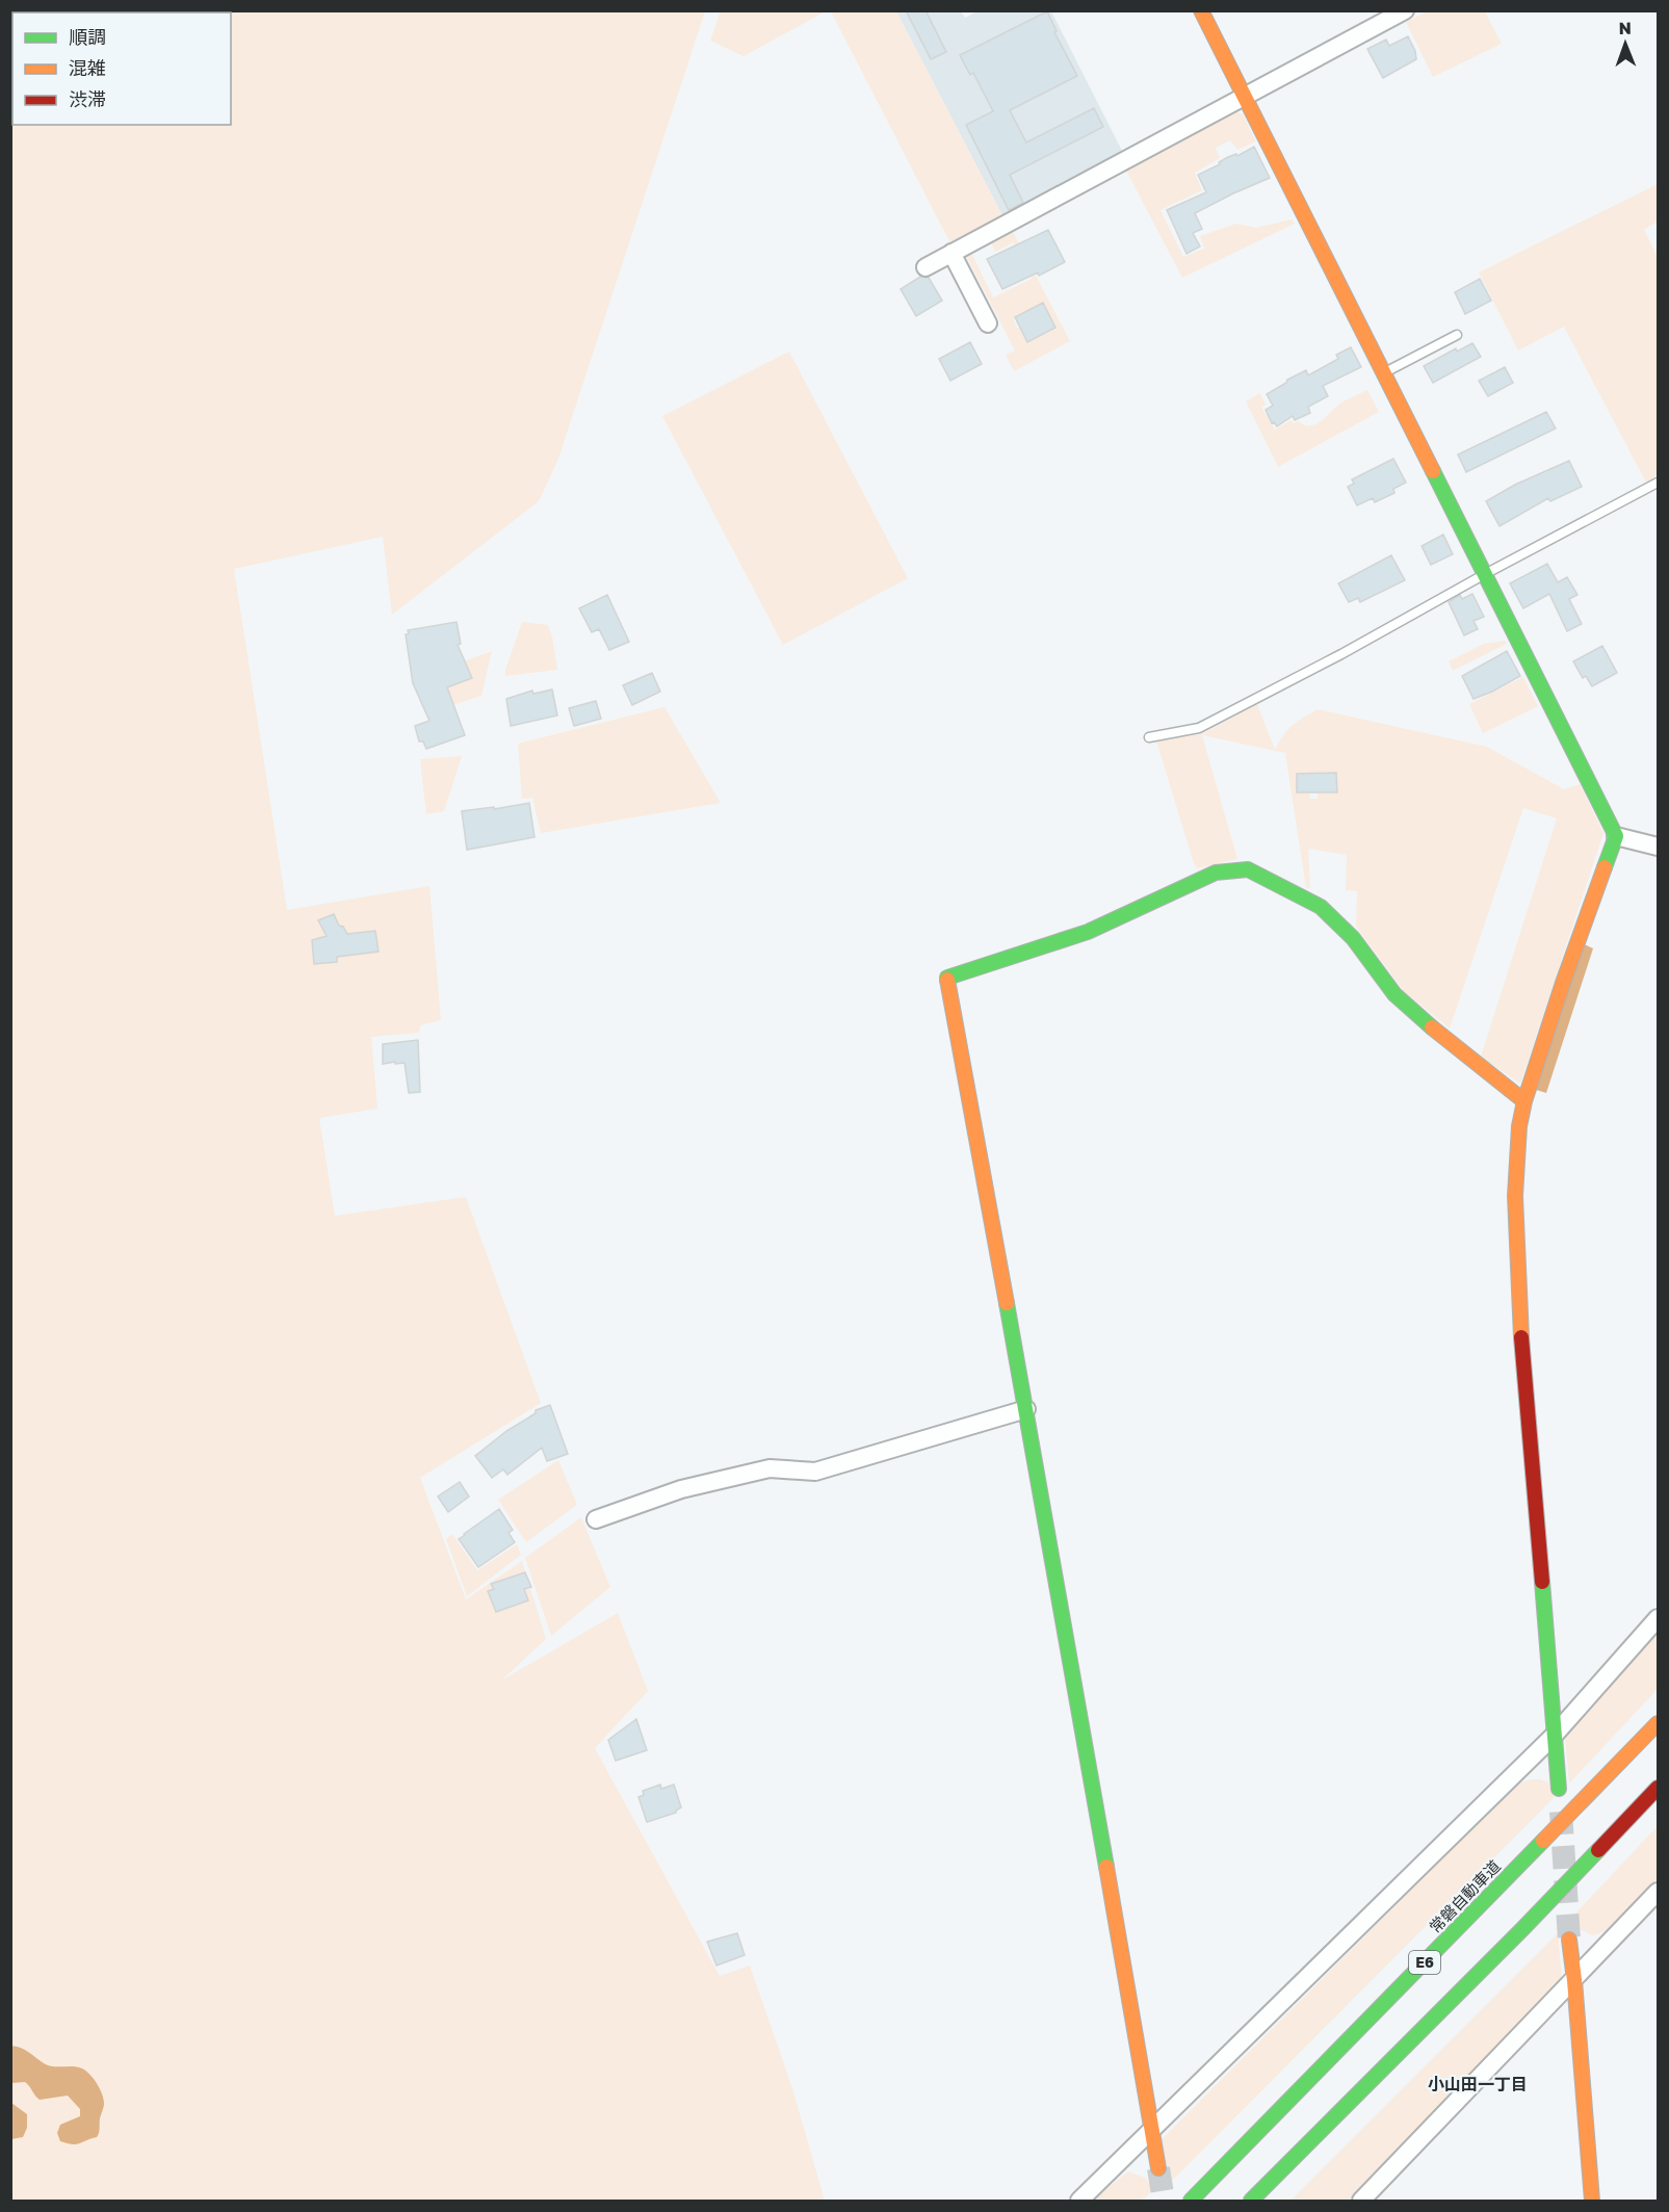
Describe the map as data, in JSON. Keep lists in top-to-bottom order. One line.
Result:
{"streets":{"main road":["常磐自動車道","E6"]},"districts":["小山田一丁目"],"legend":["順調","混雑","渋滞"],"north":"top"}
